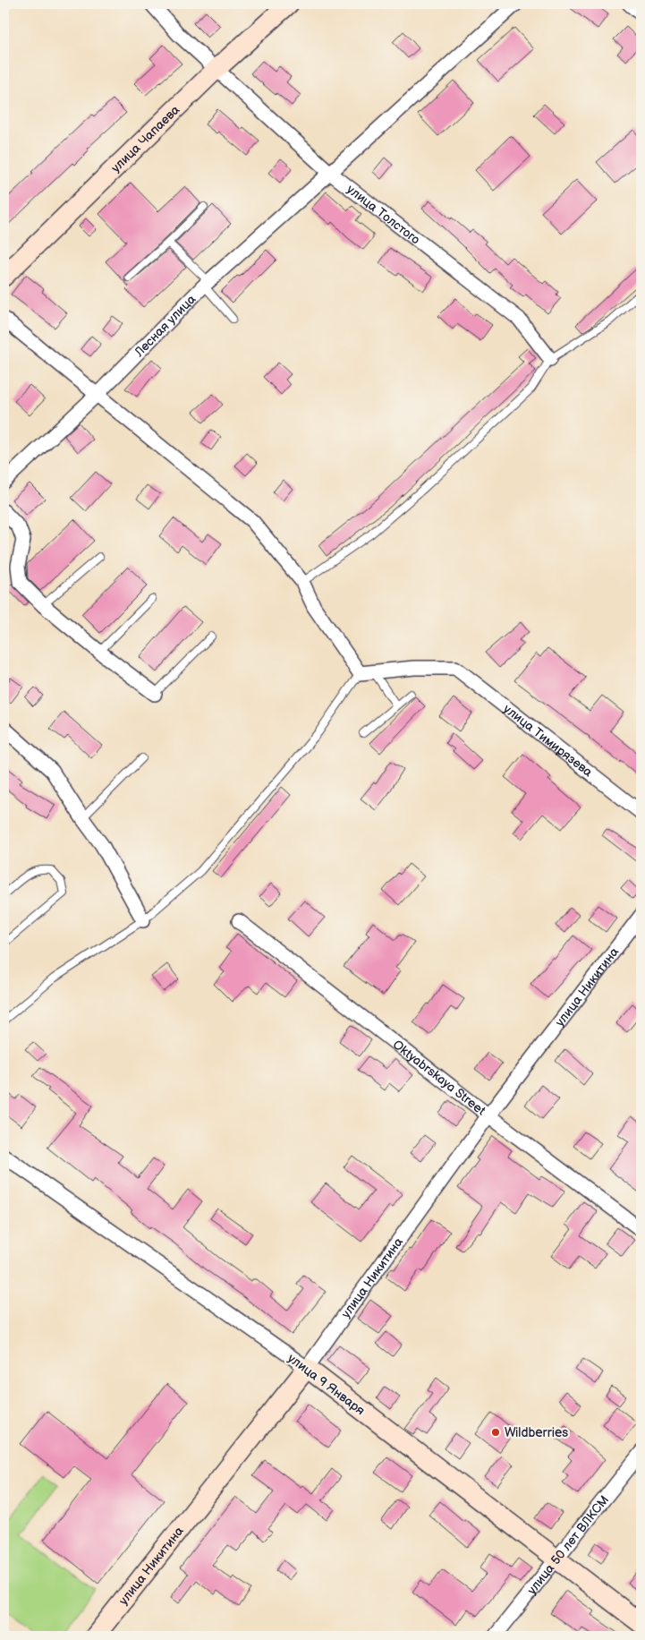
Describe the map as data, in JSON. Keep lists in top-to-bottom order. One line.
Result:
{"streets":{"main road":["улица Чапаева","улица Никитина","улица 9 Января"],"street":["улица Толстого","Лесная улица","улица Тимирязева","Oktyabrskaya Street","улица 50 лет ВЛКСМ"]},"crossings":[["улица Чапаева","улица Толстого"],["улица Толстого","Лесная улица"],["улица Никитина","Oktyabrskaya Street"],["улица Никитина","улица 9 Января"],["улица 9 Января","улица 50 лет ВЛКСМ"]],"places":["Wildberries"]}
